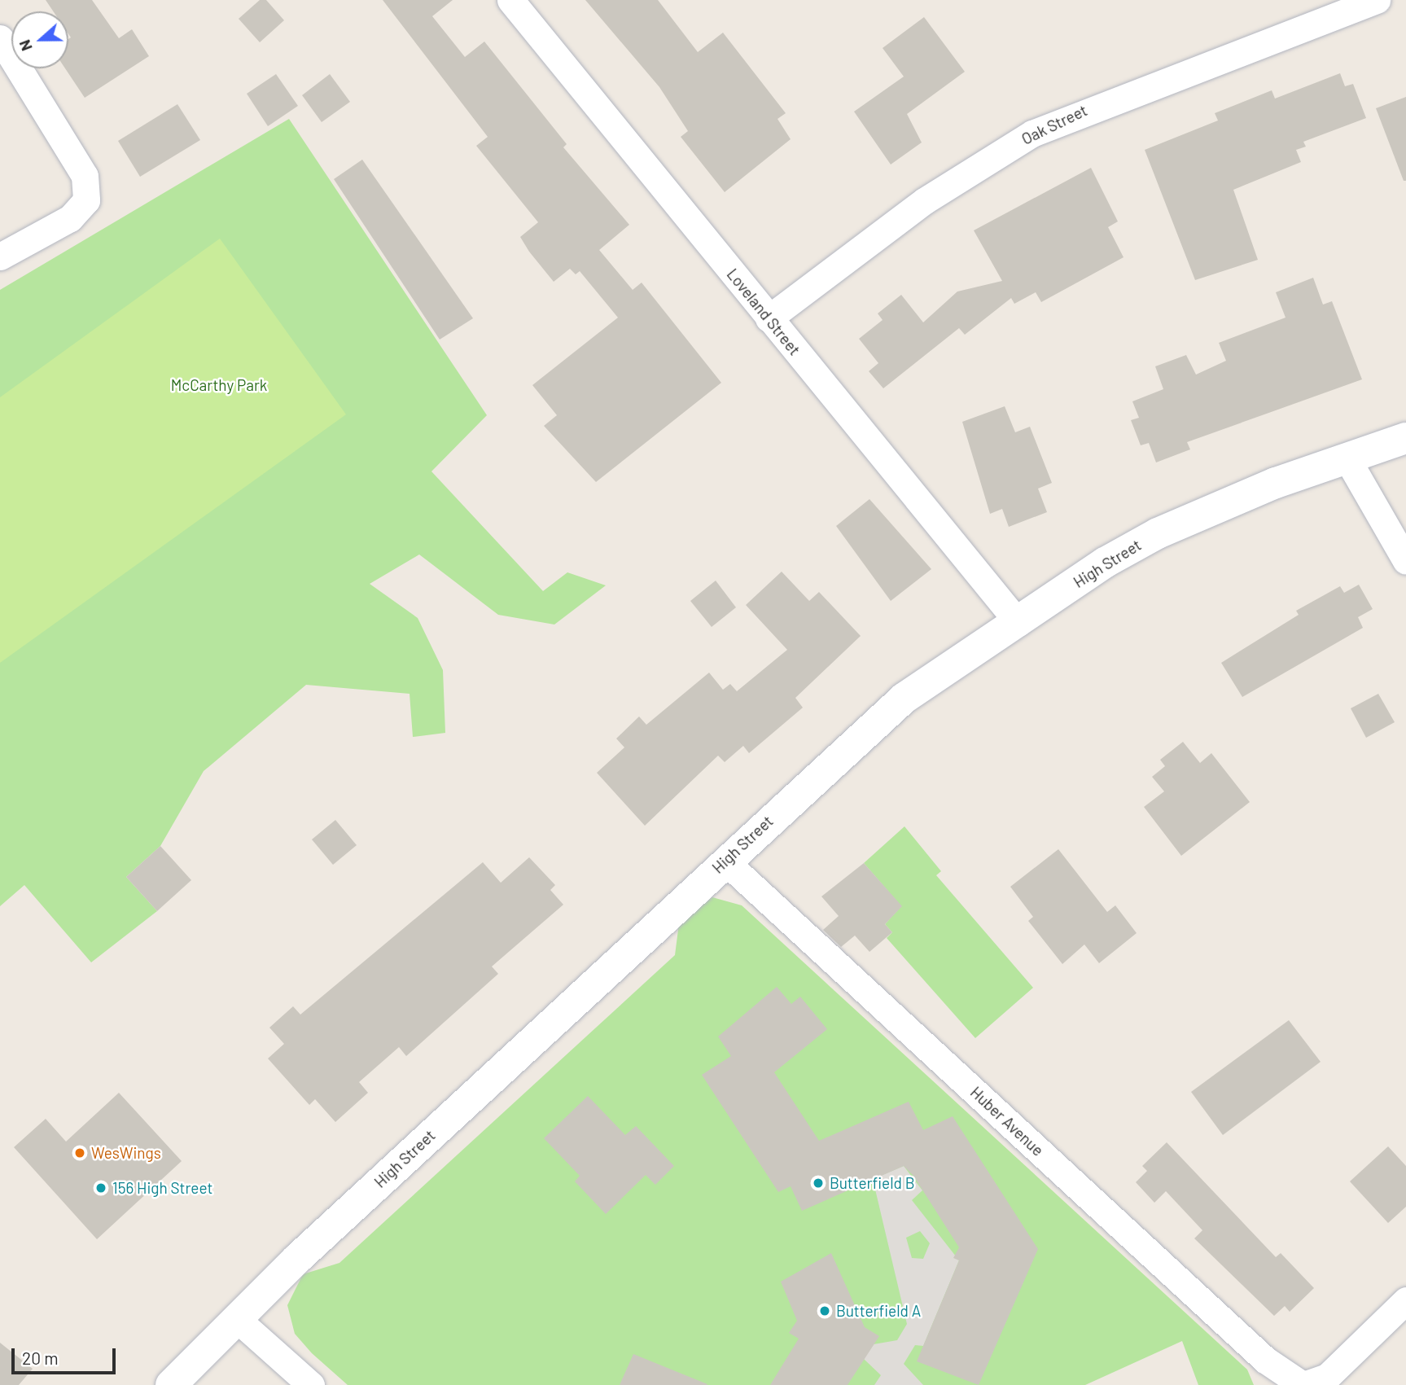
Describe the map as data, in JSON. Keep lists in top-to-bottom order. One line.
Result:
{"streets":{"street":["Oak Street","Loveland Street","High Street","Huber Avenue"]},"crossings":[["Oak Street","Loveland Street"],["Loveland Street","High Street"],["High Street","Huber Avenue"]],"parks":["McCarthy Park"],"places":["WesWings","Butterfield B","156 High Street","Butterfield A"],"scale_bar":"20 m","north":"left"}
